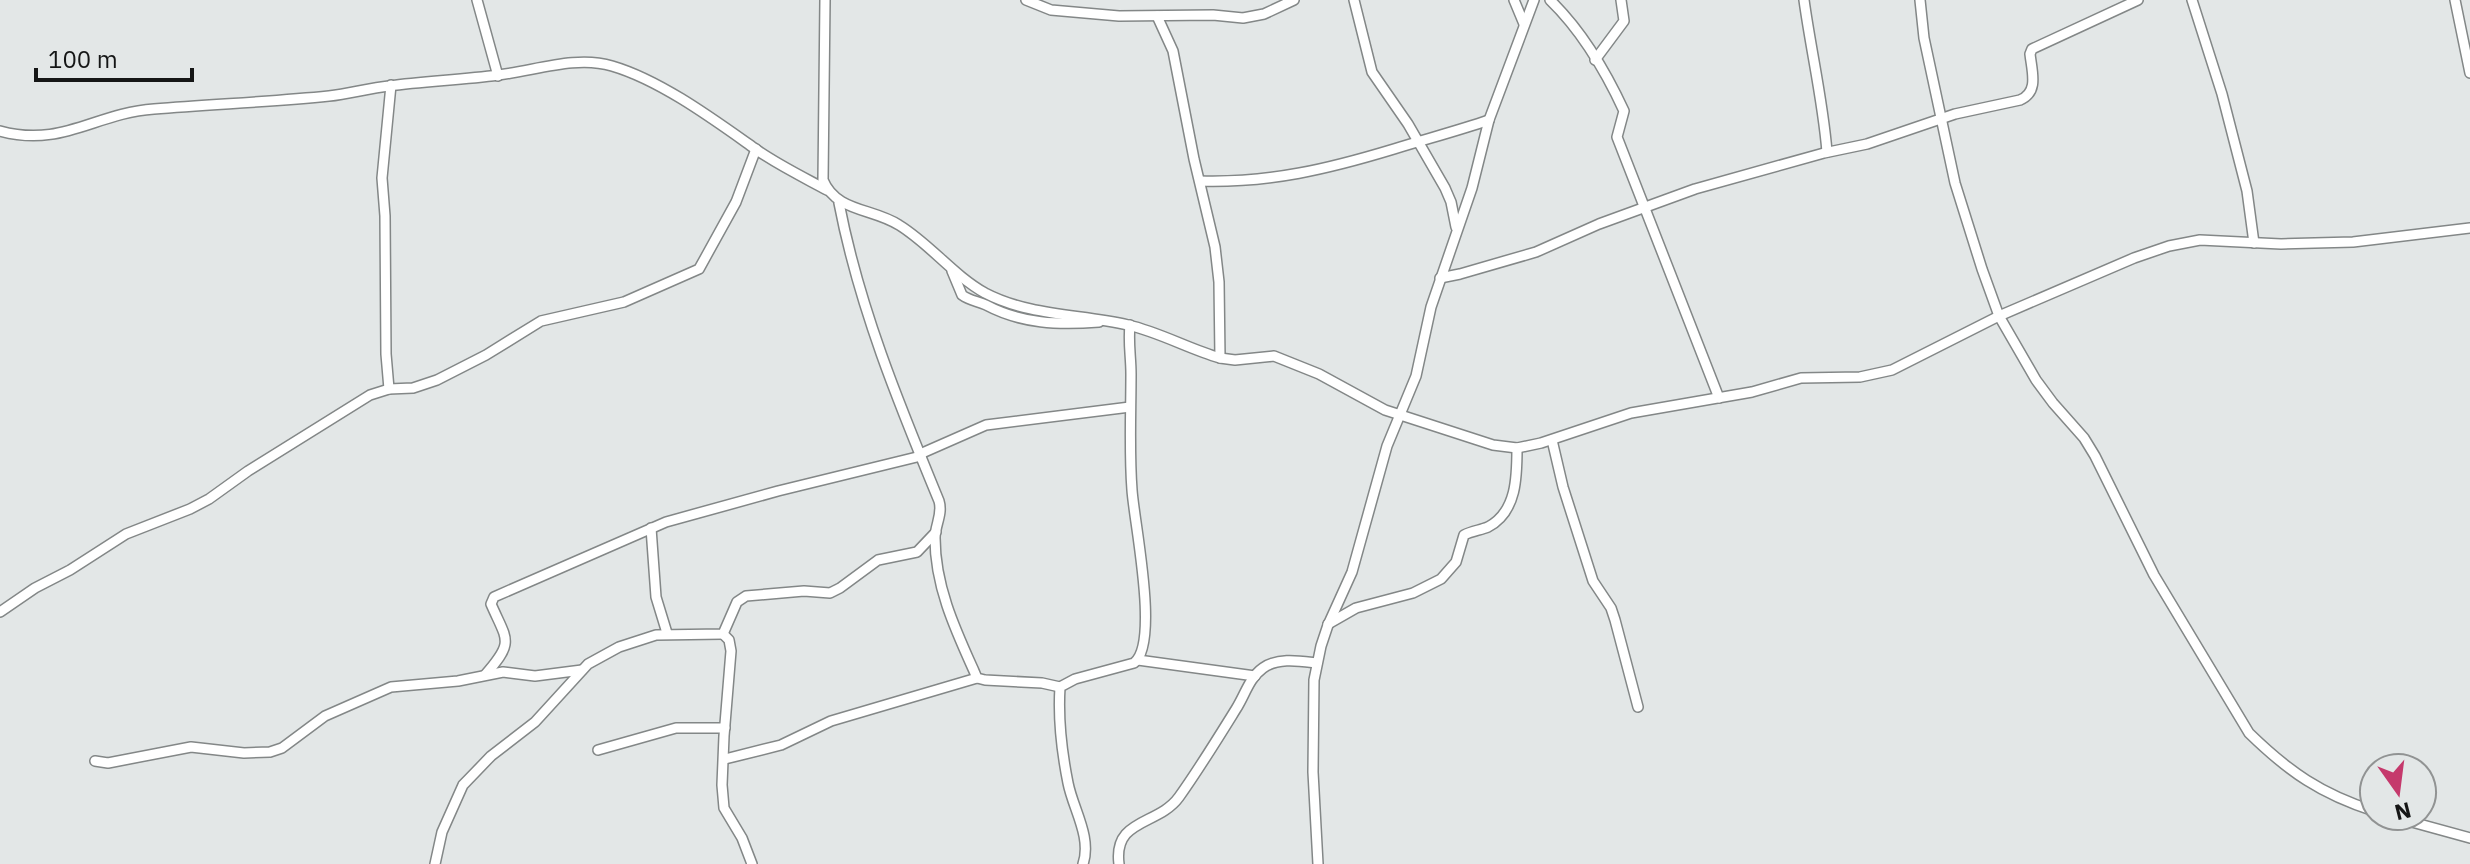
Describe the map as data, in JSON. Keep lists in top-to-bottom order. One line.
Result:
{"scale_bar":"100 m","north":"bottom"}
